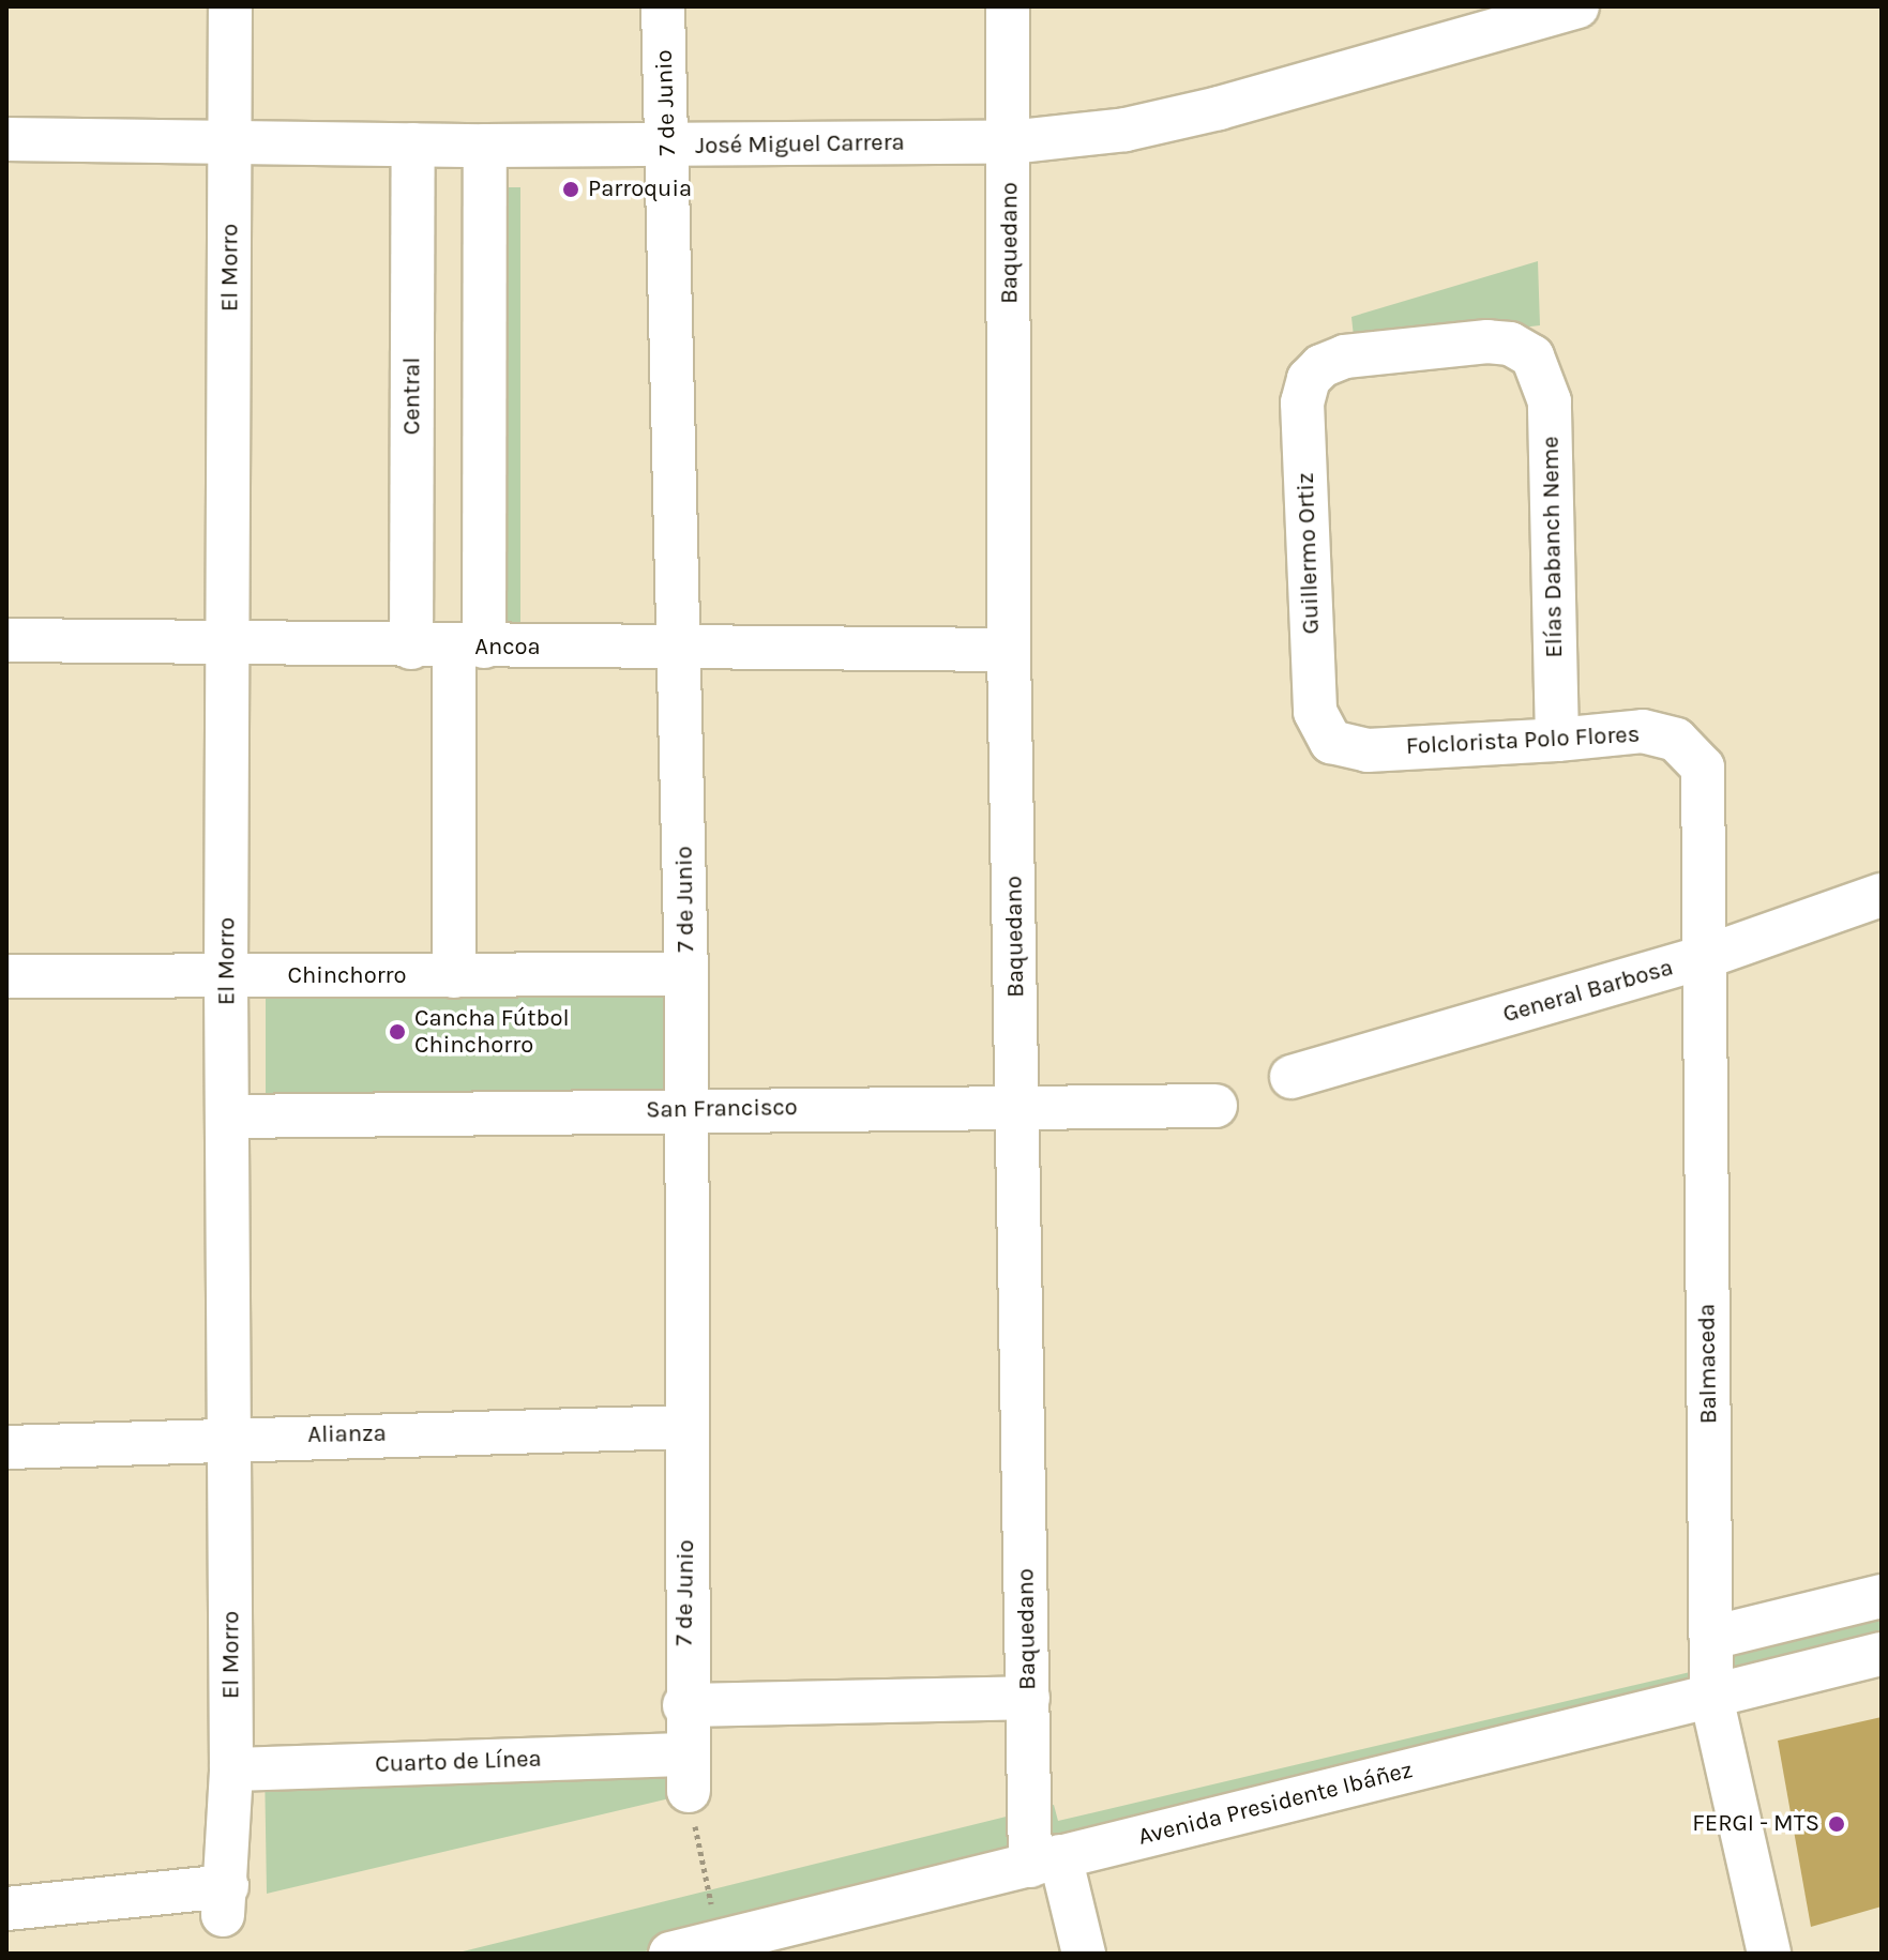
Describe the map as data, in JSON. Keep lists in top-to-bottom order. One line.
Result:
{"streets":{"street":["7 de Junio","José Miguel Carrera","Baquedano","El Morro","Central","Elías Dabanch Neme","Guillermo Ortiz","Ancoa","Folclorista Polo Flores","Chinchorro","General Barbosa","San Francisco","Balmaceda","Alianza","Cuarto de Línea","Avenida Presidente Ibáñez"]},"crossings":[["7 de Junio","José Miguel Carrera"],["7 de Junio","Ancoa"],["7 de Junio","Chinchorro"],["7 de Junio","San Francisco"],["7 de Junio","Alianza"],["7 de Junio","Cuarto de Línea"],["José Miguel Carrera","Baquedano"],["José Miguel Carrera","El Morro"],["José Miguel Carrera","Central"],["Baquedano","Ancoa"],["Baquedano","San Francisco"],["Baquedano","Avenida Presidente Ibáñez"],["El Morro","Ancoa"],["El Morro","Chinchorro"],["El Morro","San Francisco"],["El Morro","Alianza"],["El Morro","Cuarto de Línea"],["Central","Ancoa"],["Elías Dabanch Neme","Guillermo Ortiz"],["Elías Dabanch Neme","Folclorista Polo Flores"],["Guillermo Ortiz","Folclorista Polo Flores"],["Folclorista Polo Flores","Balmaceda"],["General Barbosa","Balmaceda"],["Balmaceda","Avenida Presidente Ibáñez"]],"places":["Parroquia","Cancha Fútbol Chinchorro","FERGI - MTS"]}
